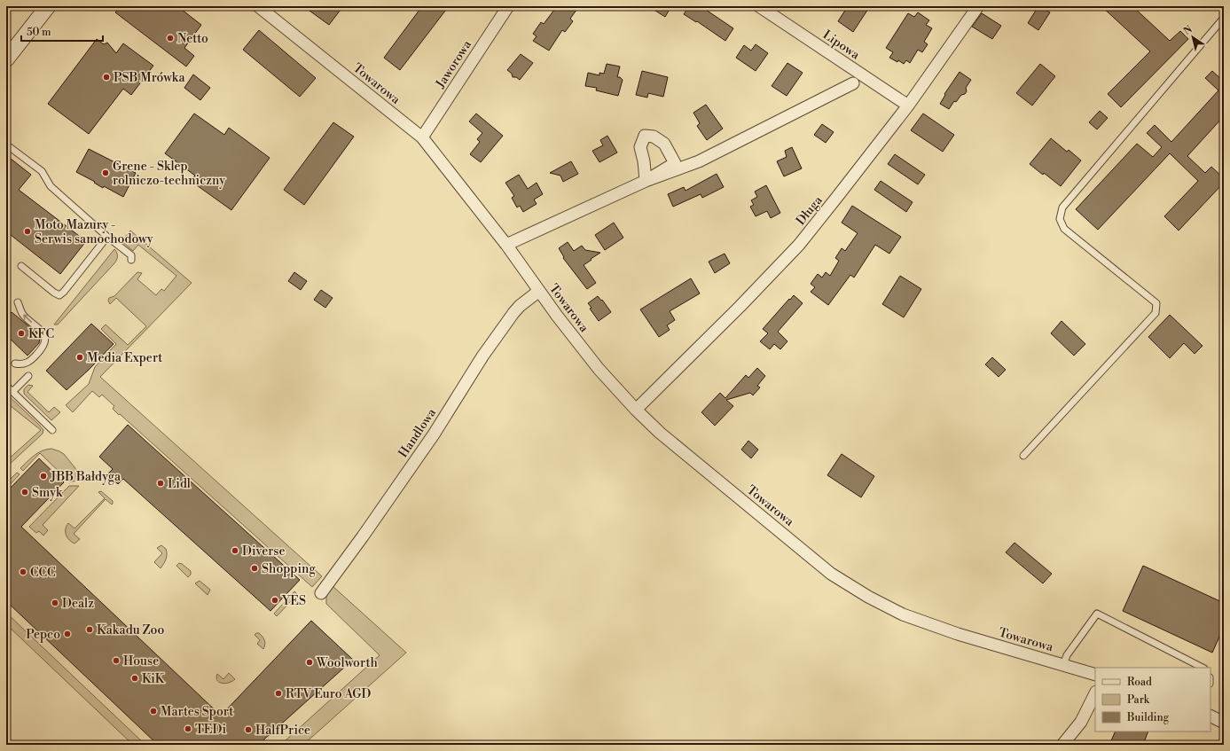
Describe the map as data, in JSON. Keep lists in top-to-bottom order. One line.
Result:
{"streets":{"street":["Lipowa","Jaworowa","Towarowa","Długa","Handlowa"]},"crossings":[["Lipowa","Długa"],["Jaworowa","Towarowa"],["Towarowa","Długa"],["Towarowa","Handlowa"]],"places":["Netto","PSB Mrówka","Grene - Sklep rolniczo-techniczny","Moto Mazury - Serwis samochodowy","KFC","Media Expert","JBB Bałdyga","Lidl","Smyk","Diverse","Shopping","CCC","YES","Dealz","Kakadu Zoo","Pepco","House","Woolworth","KiK","RTV Euro AGD","Martes Sport","TEDi","HalfPrice"],"legend":["Road","Park","Building"],"scale_bar":"50 m","north":"top left"}
